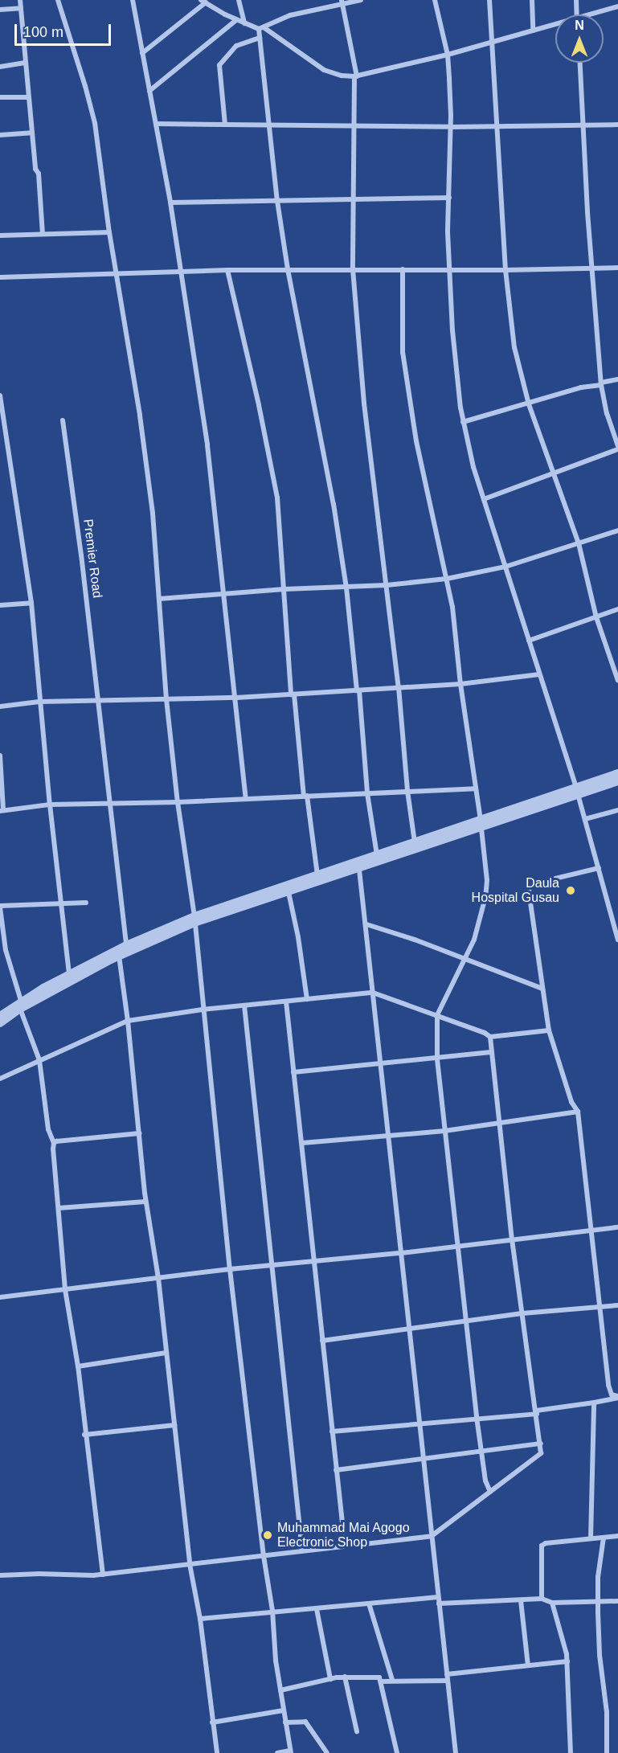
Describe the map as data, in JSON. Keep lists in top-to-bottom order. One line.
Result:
{"streets":{"street":["Premier Road"]},"places":["Daula Hospital Gusau","Muhammad Mai Agogo Electronic Shop"],"scale_bar":"100 m","north":"top"}
